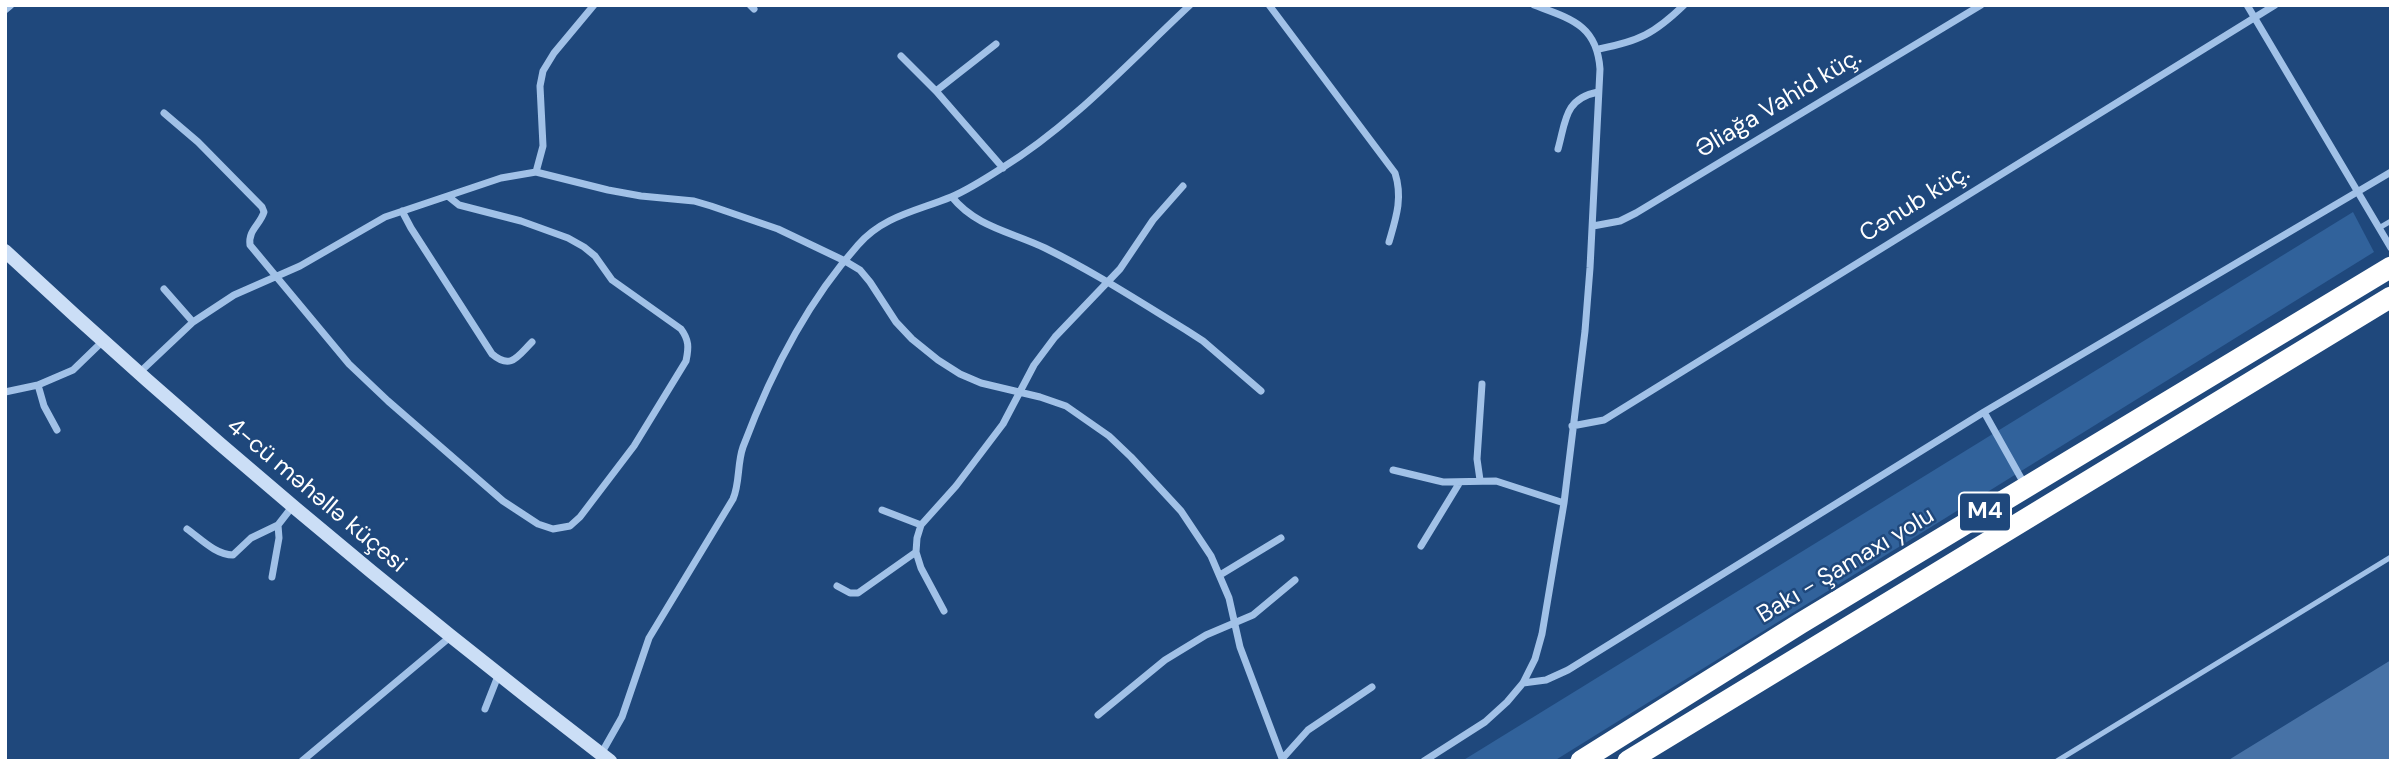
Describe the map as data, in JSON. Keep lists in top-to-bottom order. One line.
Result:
{"streets":{"highway":["M4","Bakı - Şamaxı yolu"],"street":["Əliağa Vahid küç.","Cənub küç.","4-cü məhəllə küçesi"]}}
